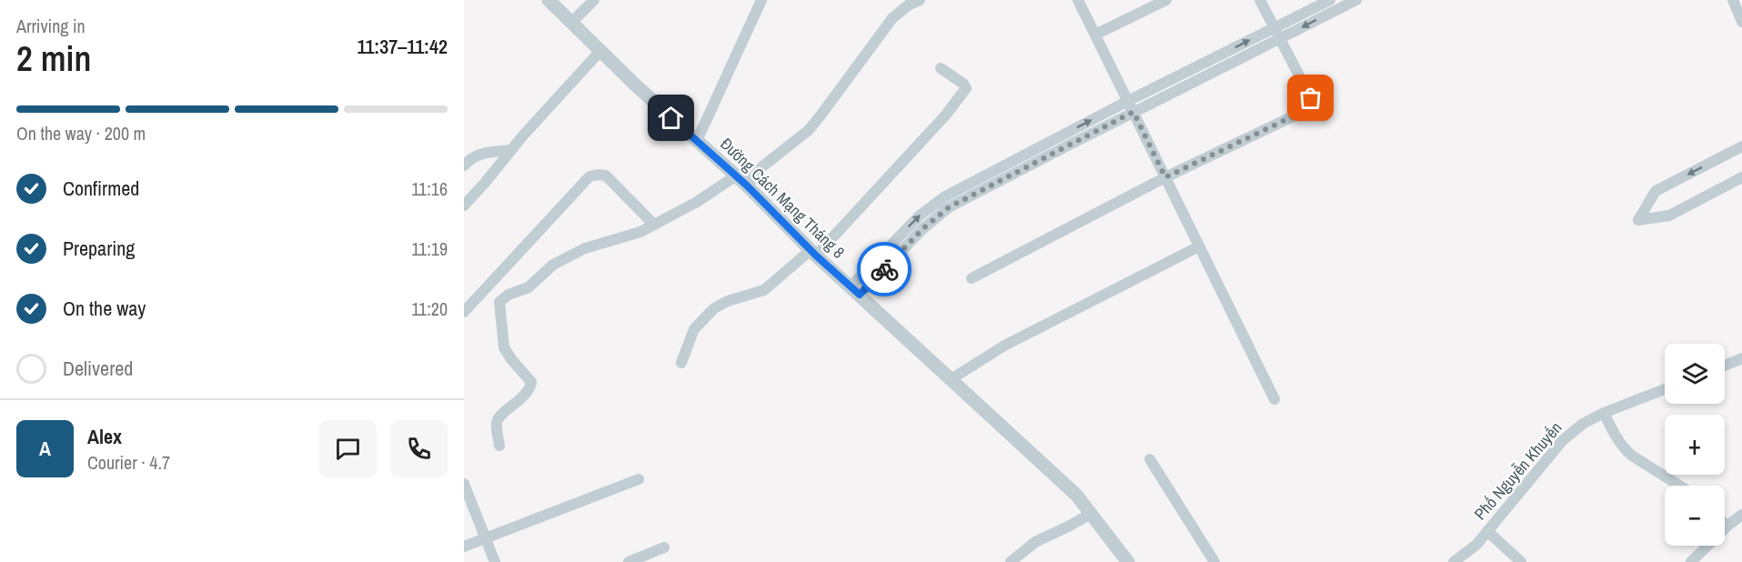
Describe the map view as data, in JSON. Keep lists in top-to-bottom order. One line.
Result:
{"streets":{"street":["Đường Cách Mạng Tháng 8","Phố Nguyễn Khuyến"]},"page":{"heading":["2 min","Arriving in","11:37–11:42"],"panel":["Alex","Courier · 4.7"],"bar":"On the way · 200 m","list":[["Confirmed","11:16"],["Preparing","11:19"],["On the way","11:20"],"Delivered"],"map_buttons":["+","−"],"round":"A"}}
